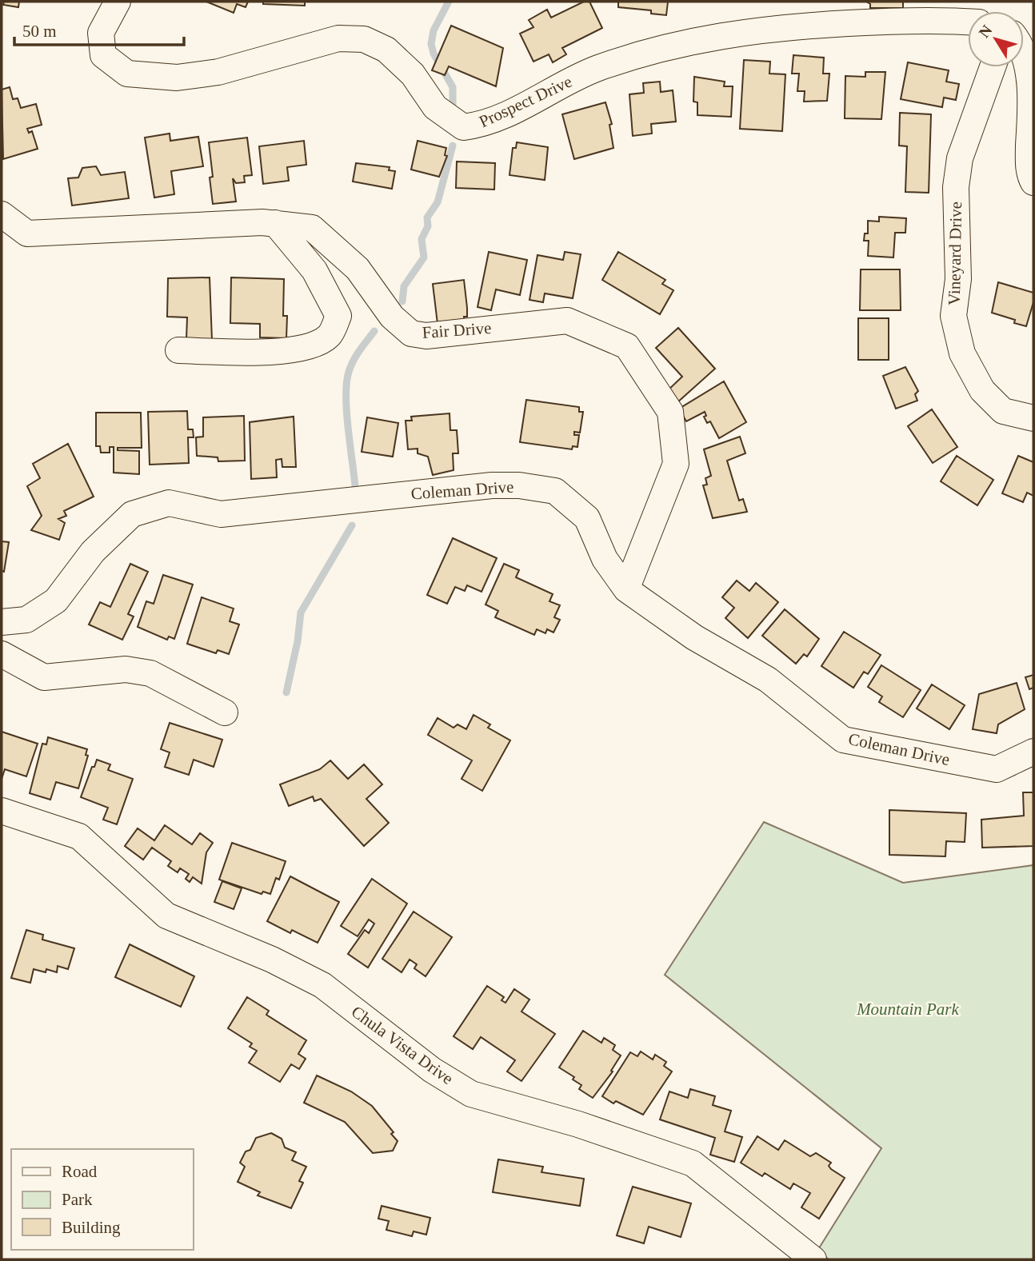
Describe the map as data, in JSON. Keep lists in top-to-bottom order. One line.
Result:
{"streets":{"street":["Prospect Drive","Vineyard Drive","Fair Drive","Coleman Drive","Chula Vista Drive"]},"crossings":[["Fair Drive","Coleman Drive"]],"parks":["Mountain Park"],"legend":["Road","Park","Building"],"scale_bar":"50 m","north":"top left"}
